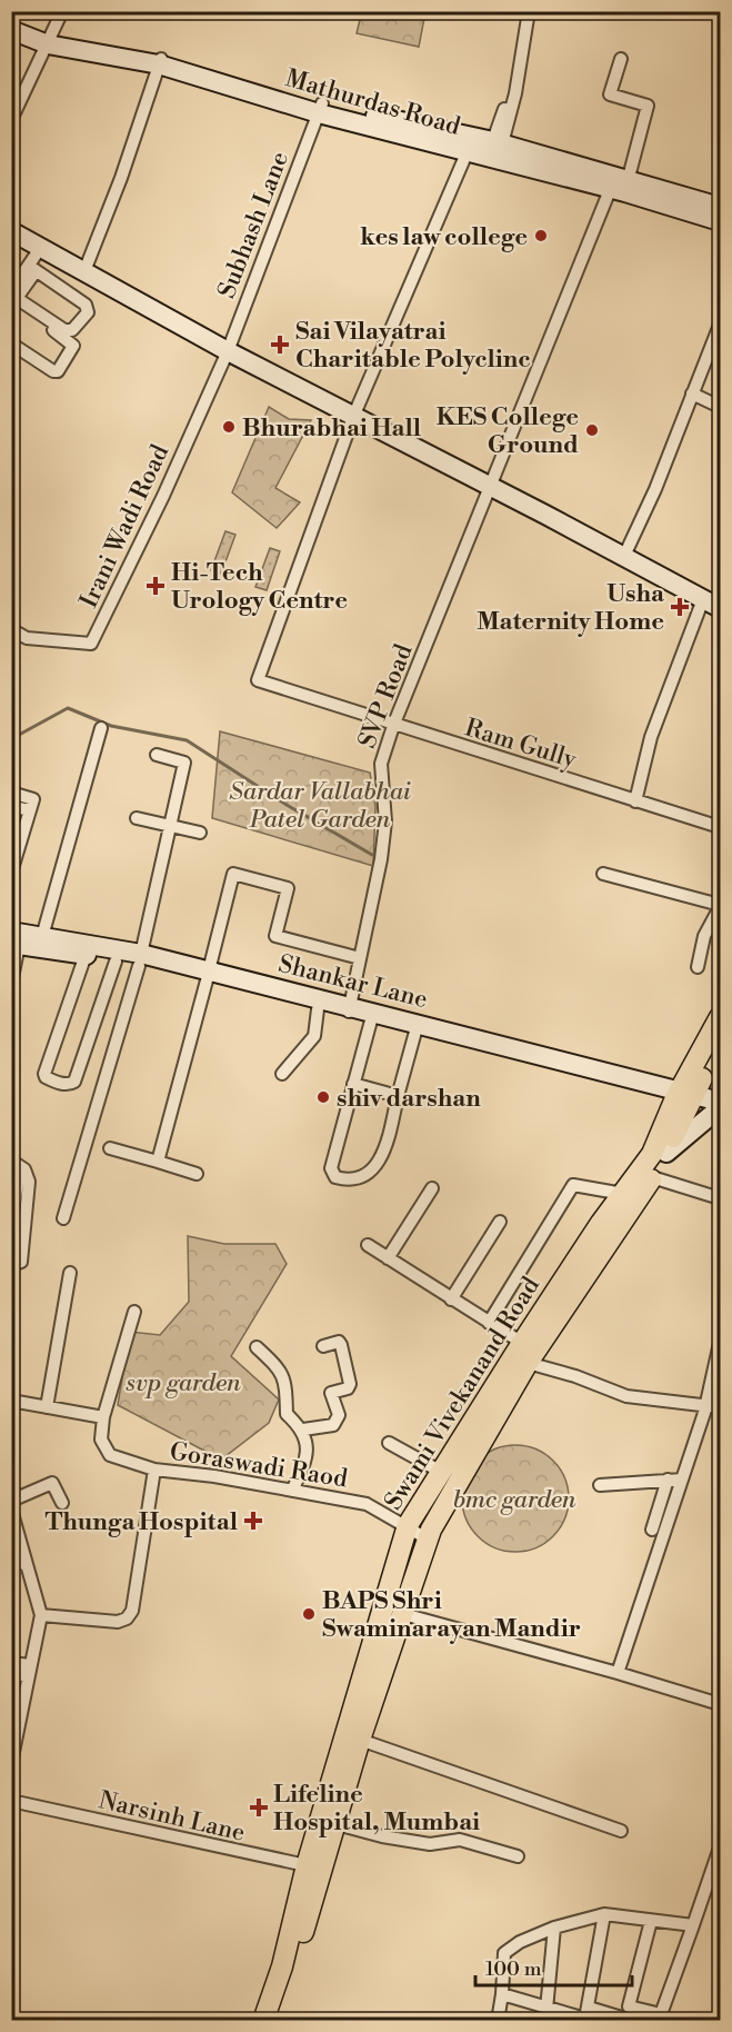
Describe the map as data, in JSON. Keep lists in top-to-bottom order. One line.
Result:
{"streets":{"main road":["Swami Vivekanand Road"],"street":["Mathurdas Road","Subhash Lane","Irani Wadi Road","SVP Road","Ram Gully","Shankar Lane","Goraswadi Raod","Narsinh Lane"]},"crossings":[["Mathurdas Road","Subhash Lane"],["Mathurdas Road","SVP Road"],["Subhash Lane","Irani Wadi Road"],["SVP Road","Ram Gully"],["SVP Road","Shankar Lane"],["Shankar Lane","Swami Vivekanand Road"],["Swami Vivekanand Road","Goraswadi Raod"],["Swami Vivekanand Road","Narsinh Lane"]],"parks":["Sardar Vallabhai Patel Garden","svp garden","bmc garden"],"places":{"other":["kes law college","Bhurabhai Hall","KES College Ground","shiv darshan","BAPS Shri Swaminarayan Mandir"],"health":["Sai Vilayatrai Charitable Polyclinc","Hi-Tech Urology Centre","Usha Maternity Home","Thunga Hospital","Lifeline Hospital, Mumbai"]},"scale_bar":"100 m"}
